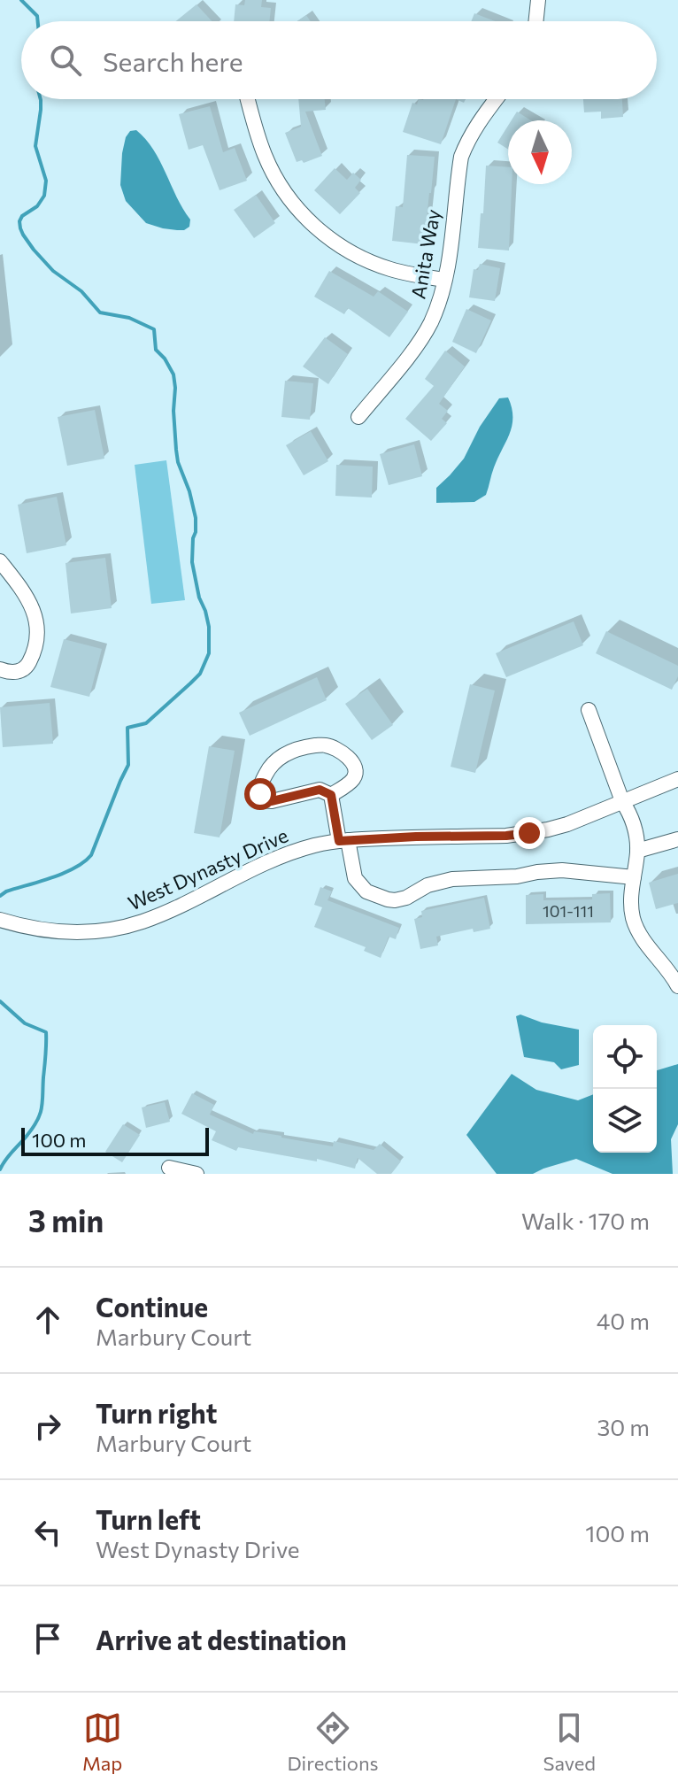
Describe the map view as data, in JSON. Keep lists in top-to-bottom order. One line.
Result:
{"streets":{"street":["Anita Way","West Dynasty Drive"]},"house_numbers":["101-111"],"scale_bar":"100 m","north":"bottom","page":{"search":"Search here","scale":"100 m","heading":["3 min","Walk · 170 m"],"list":[["Continue","Marbury Court","40 m"],["Turn right","Marbury Court","30 m"],["Turn left","West Dynasty Drive","100 m"],"Arrive at destination"],"nav":["Map","Directions","Saved"]}}
